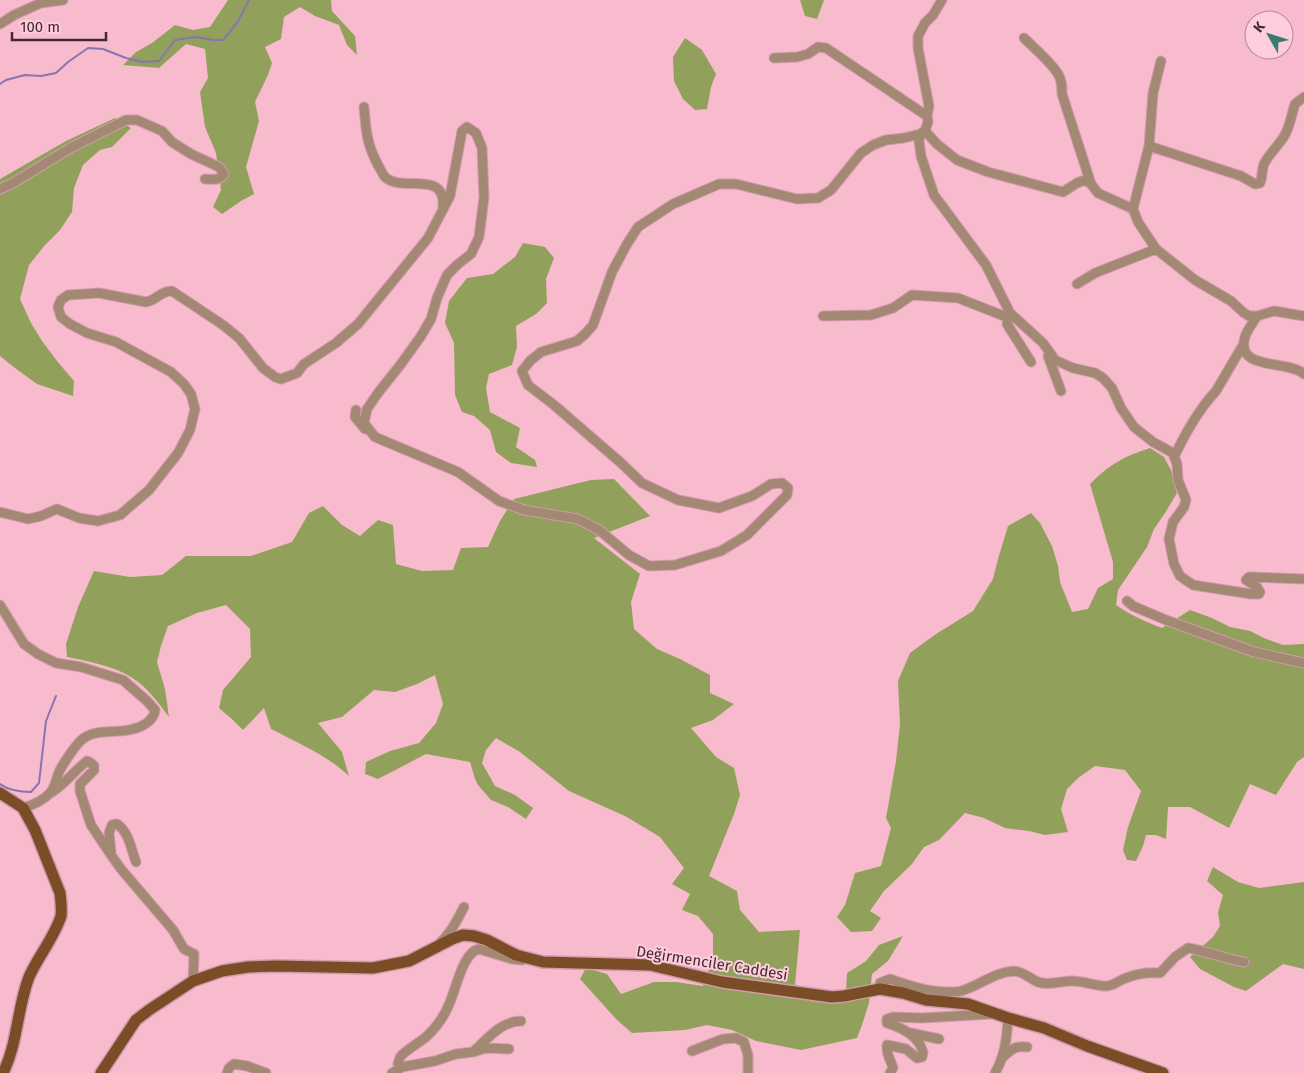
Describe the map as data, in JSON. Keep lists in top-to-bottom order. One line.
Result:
{"streets":{"main road":["Değirmenciler Caddesi"]},"scale_bar":"100 m","north":"top left"}
